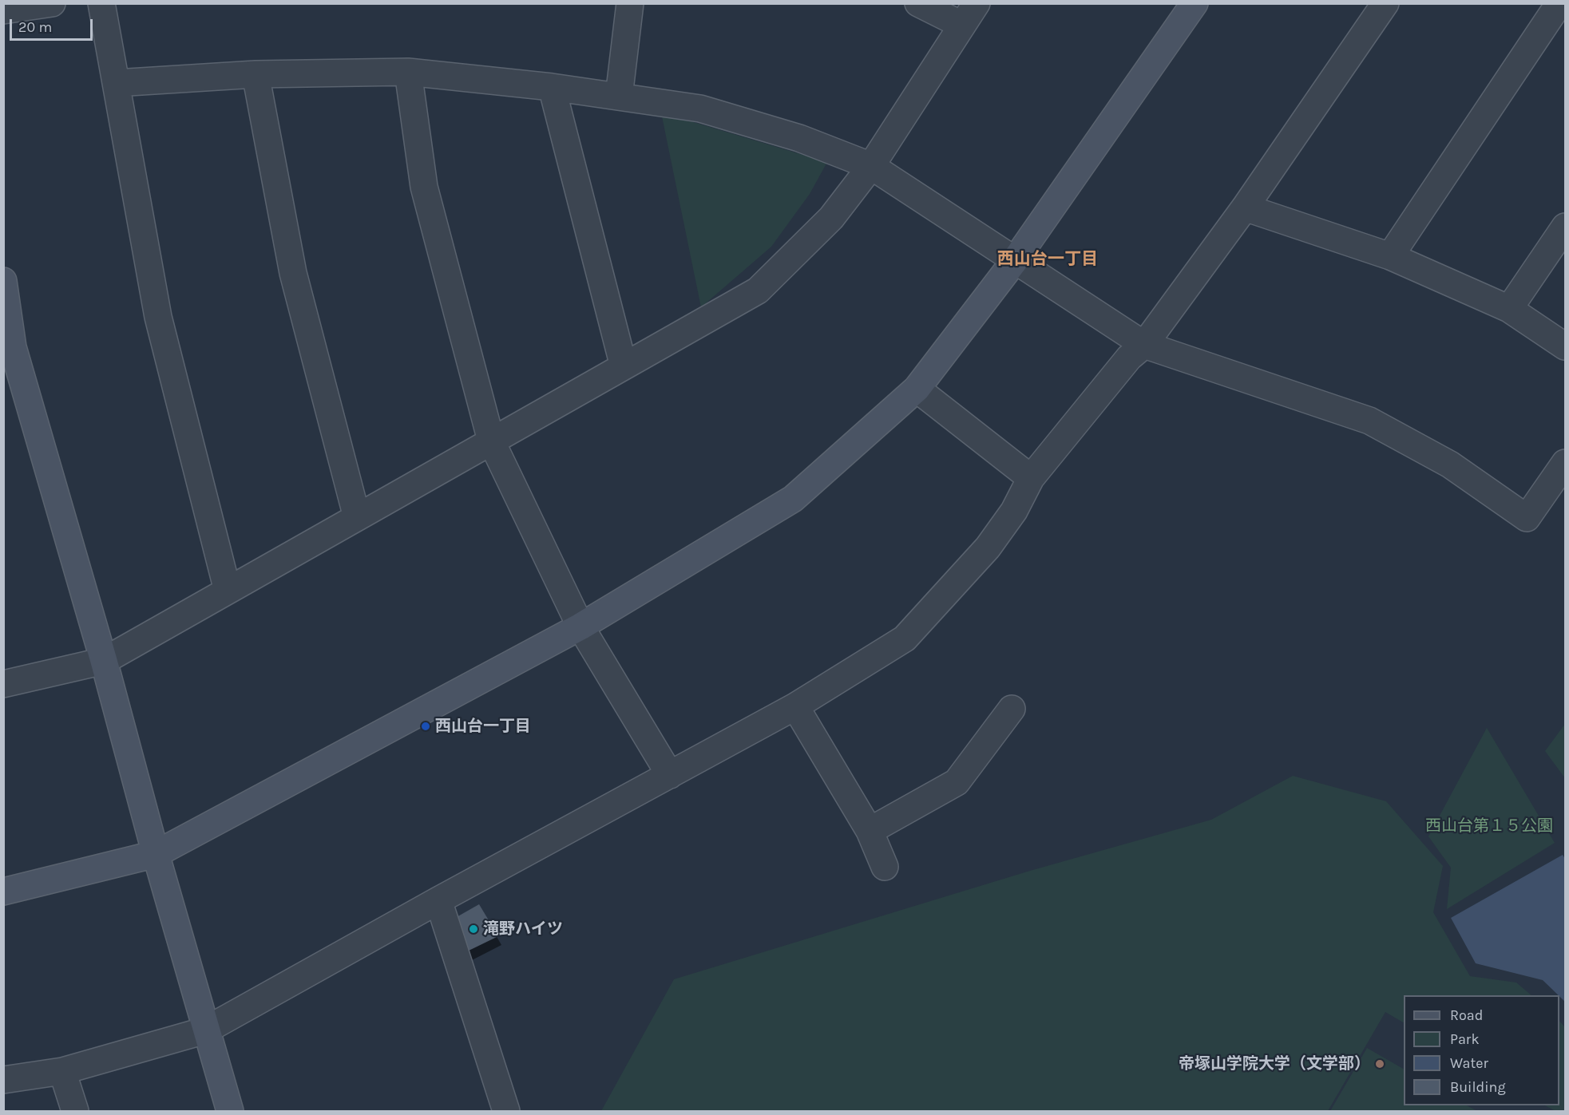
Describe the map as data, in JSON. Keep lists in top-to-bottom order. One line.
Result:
{"districts":["西山台一丁目"],"parks":["西山台第１５公園"],"places":["西山台一丁目","滝野ハイツ","帝塚山学院大学（文学部）"],"legend":["Road","Park","Water","Building"],"scale_bar":"20 m"}
